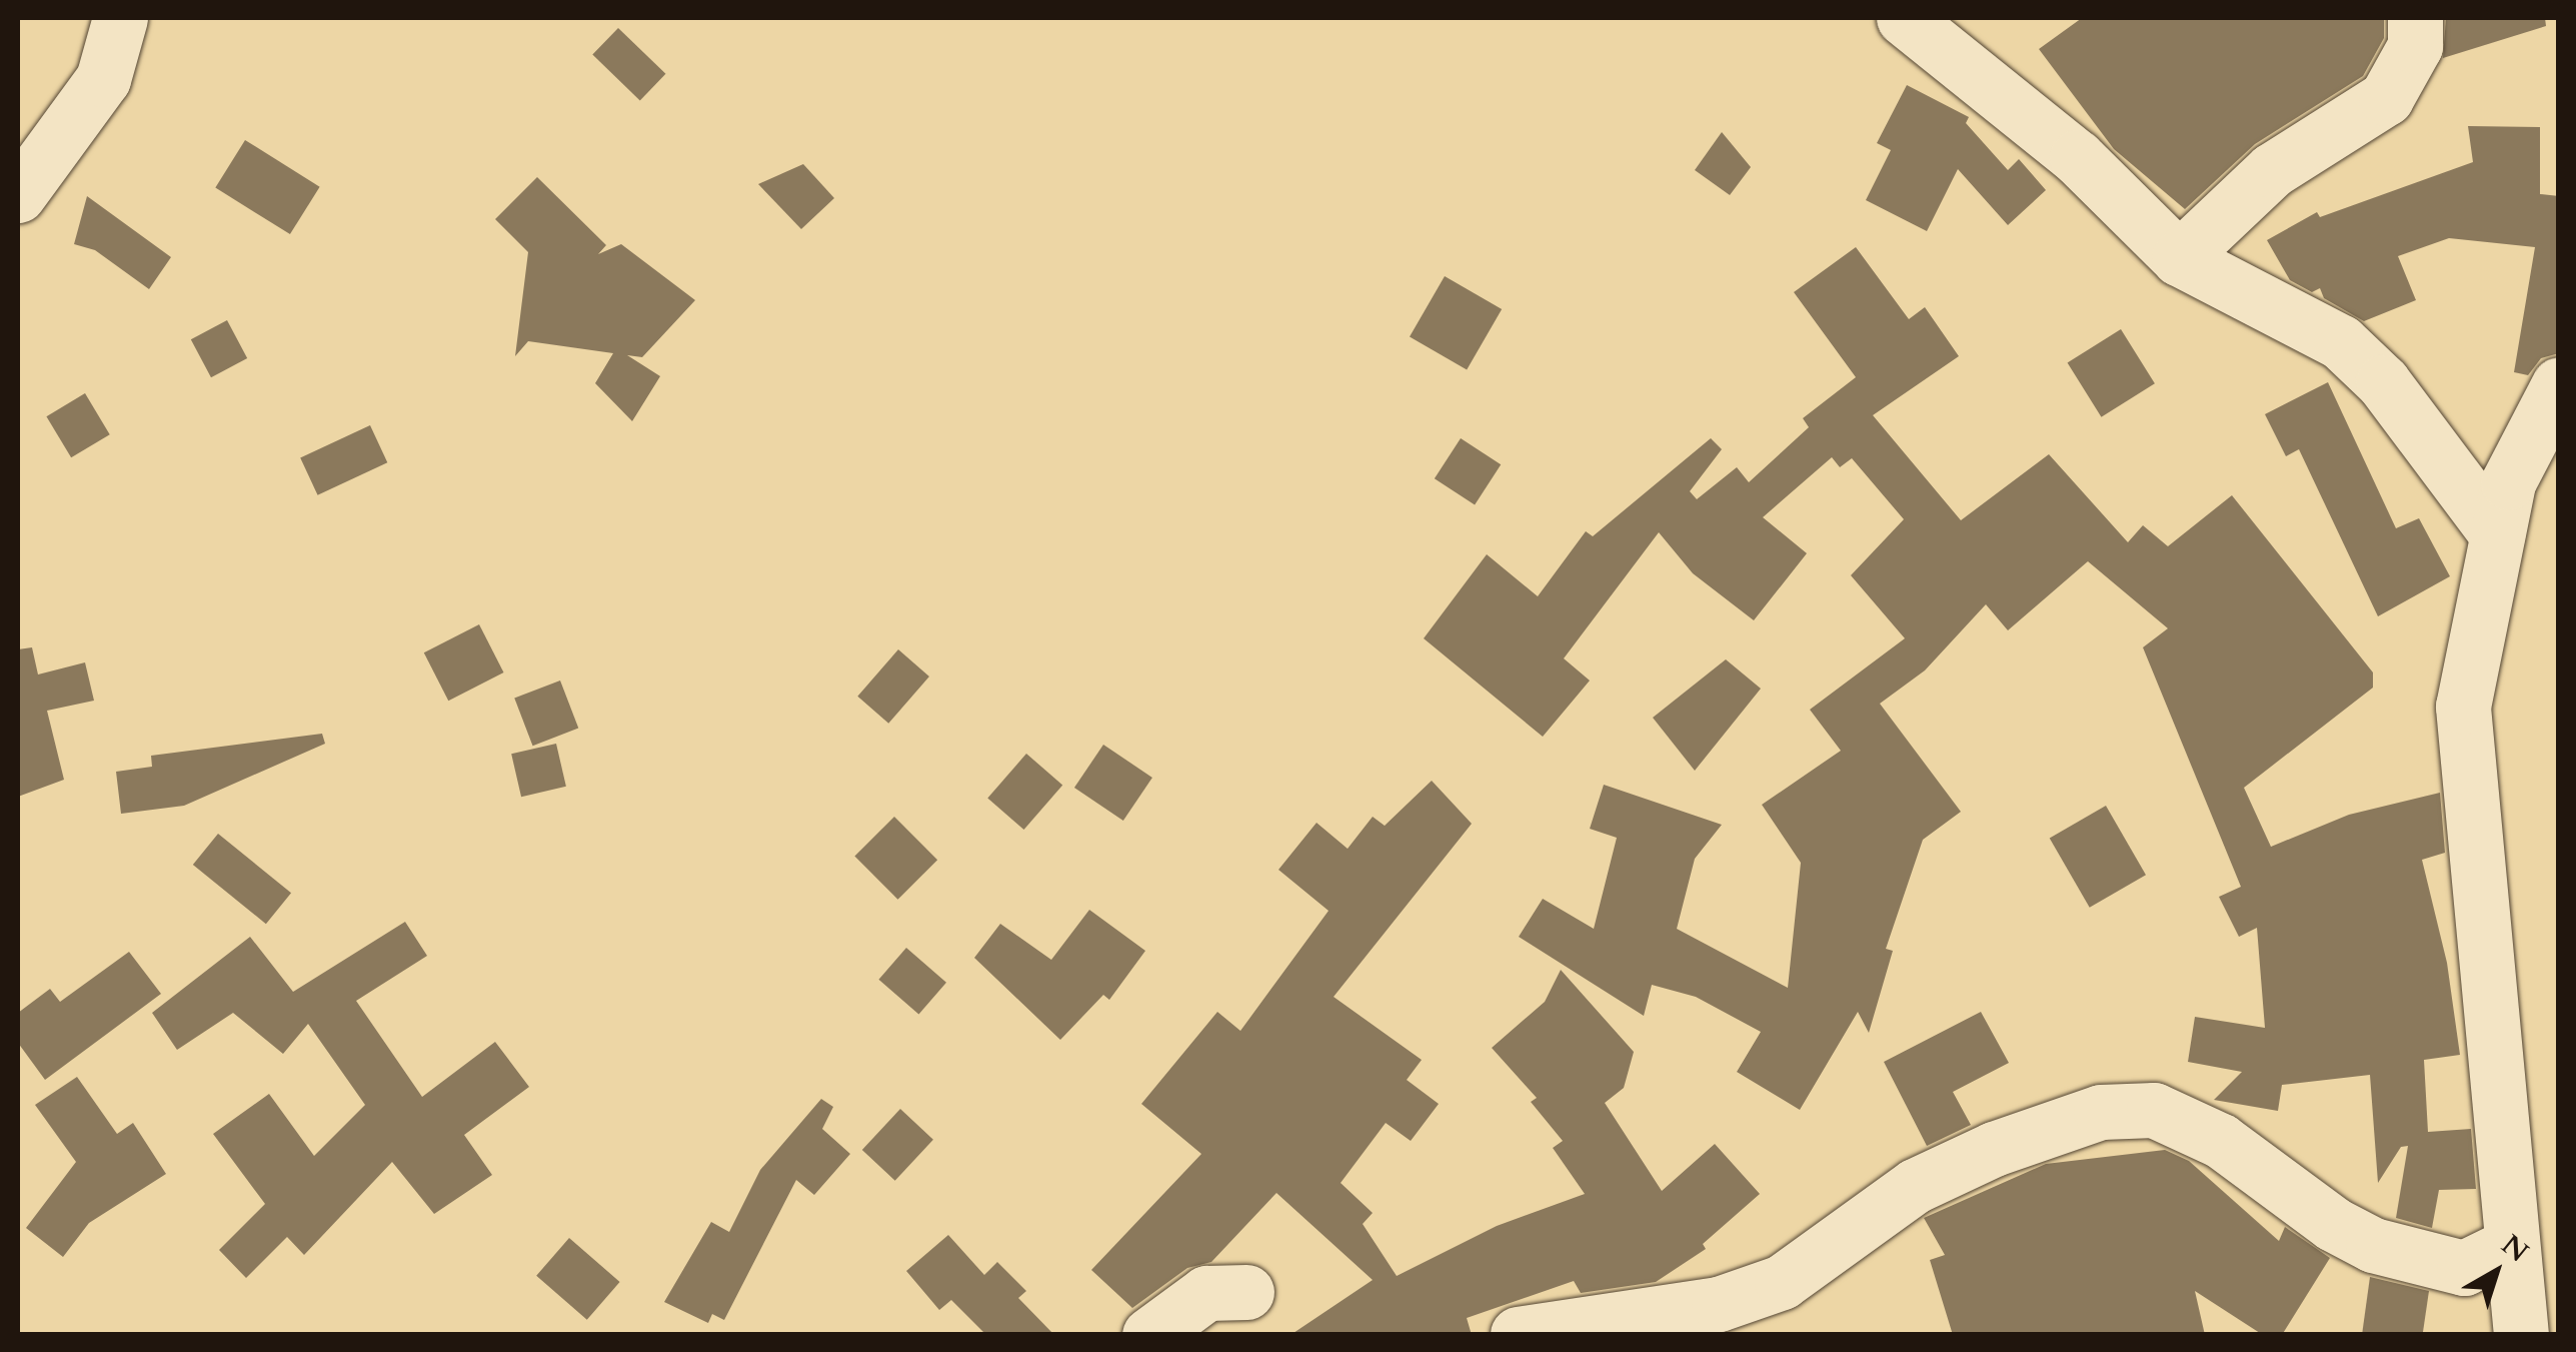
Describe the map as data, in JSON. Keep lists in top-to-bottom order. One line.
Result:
{"north":"top right"}
